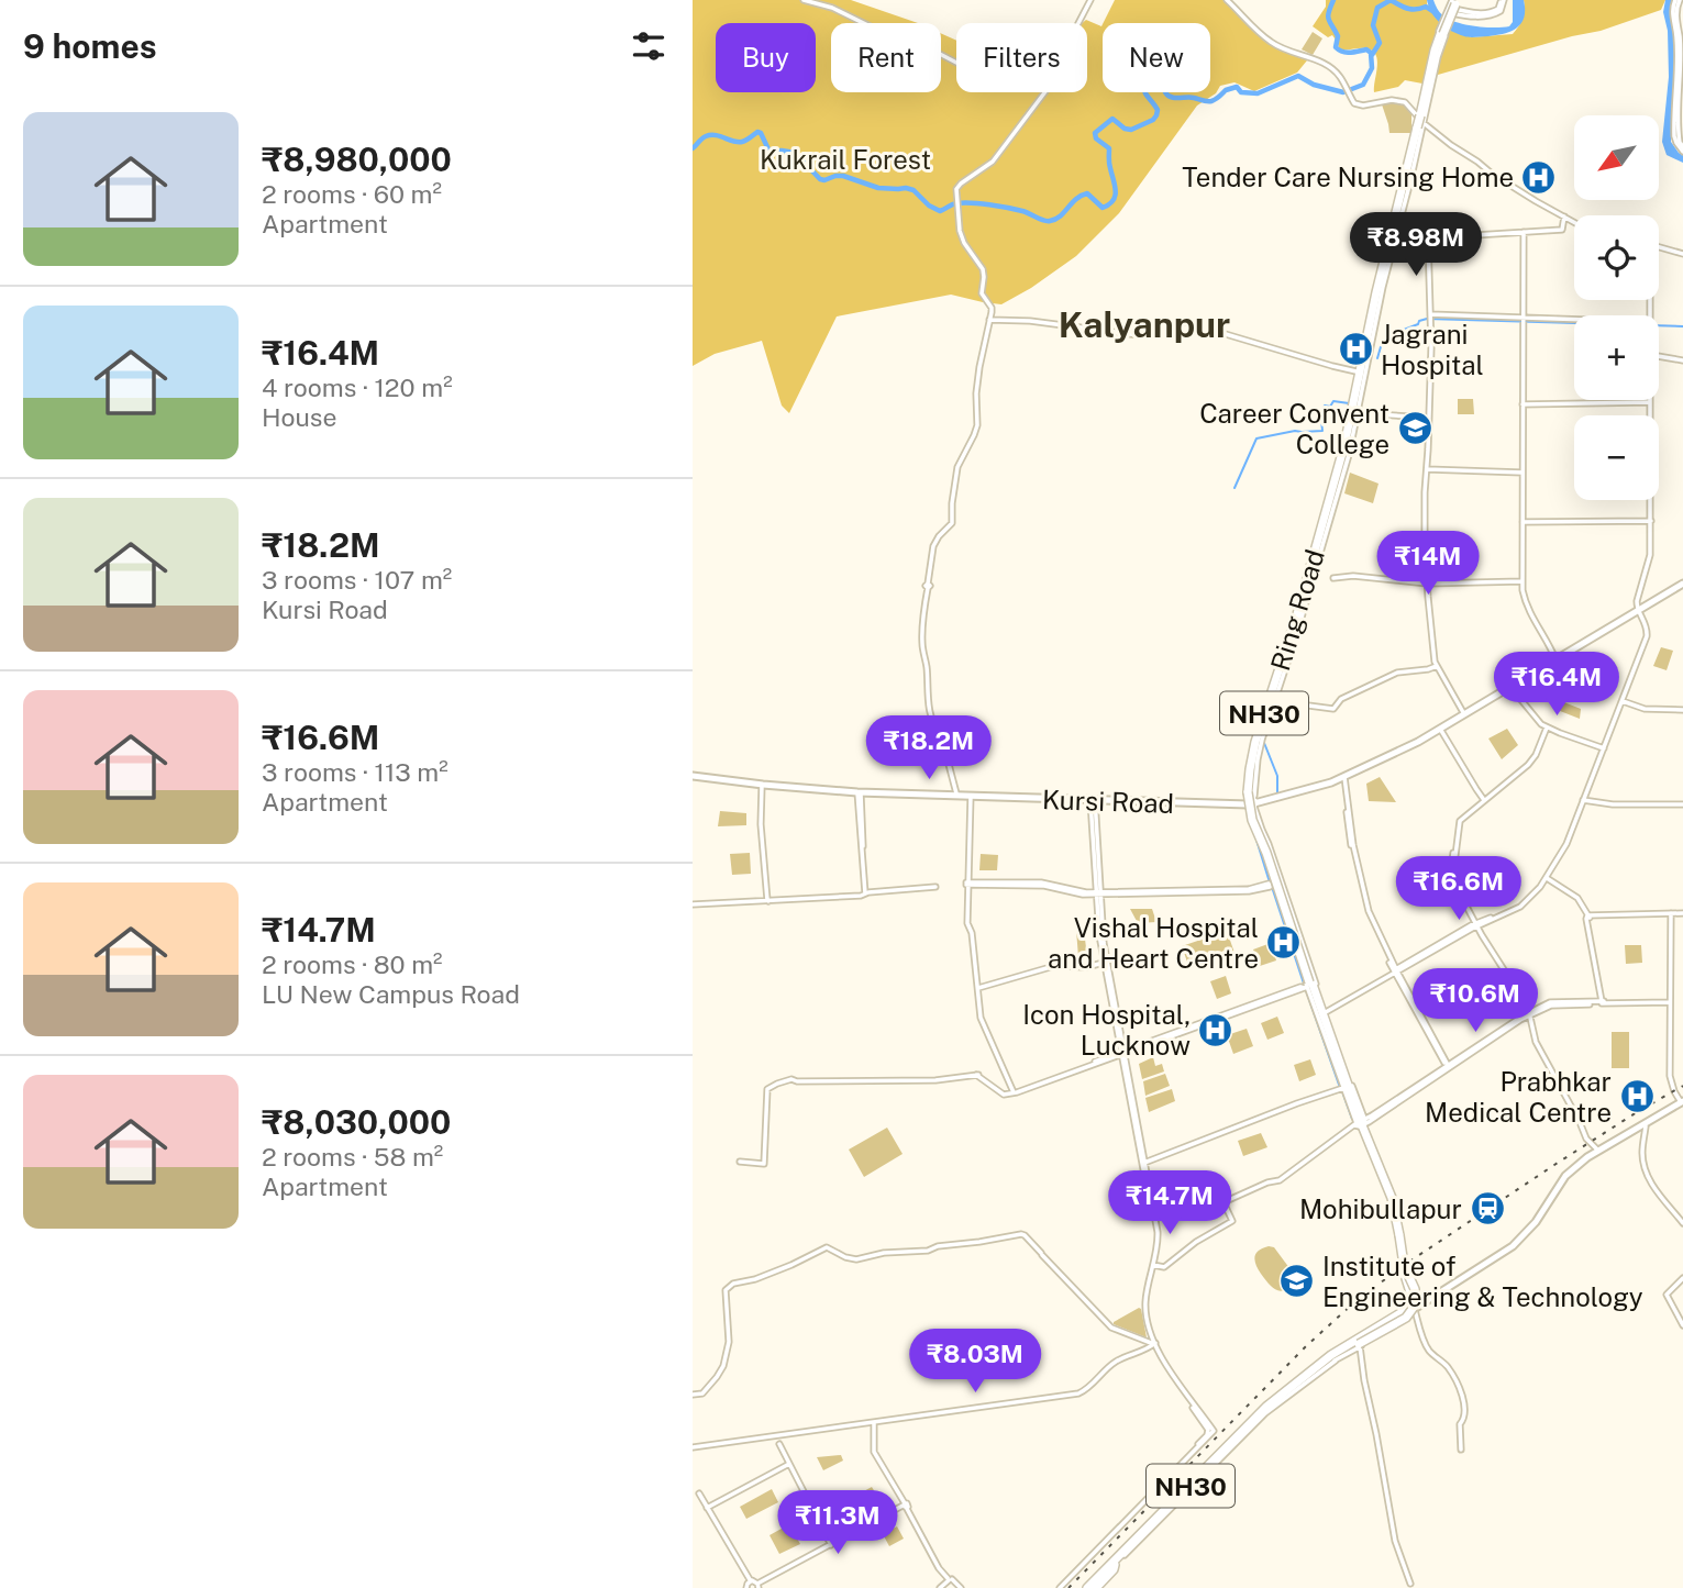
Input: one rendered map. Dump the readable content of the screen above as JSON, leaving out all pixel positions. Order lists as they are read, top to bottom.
{
  "streets": {
    "highway": ["Ring Road", "NH30"],
    "main road": ["Kursi Road"]
  },
  "crossings": [
    ["Ring Road", "NH30"]
  ],
  "districts": ["Kalyanpur"],
  "parks": ["Kukrail Forest"],
  "places": {
    "hospital": [
      "Tender Care Nursing Home",
      "Jagrani Hospital",
      "Vishal Hospital and Heart Centre",
      "Icon Hospital, Lucknow",
      "Prabhkar Medical Centre"
    ],
    "school or university": ["Career Convent College", "Institute of Engineering & Technology"],
    "station": ["Mohibullapur"]
  },
  "north": "bottom left",
  "page": {
    "heading": "9 homes",
    "chip": [
      "Buy",
      "Rent",
      "Filters",
      "New"
    ],
    "list": [
      {
        "name": "₹8,980,000",
        "note": "2 rooms · 60 m² · Apartment"
      },
      {
        "name": "₹16.4M",
        "note": "4 rooms · 120 m² · House"
      },
      {
        "name": "₹18.2M",
        "note": "3 rooms · 107 m² · Kursi Road"
      },
      {
        "name": "₹16.6M",
        "note": "3 rooms · 113 m² · Apartment"
      },
      {
        "name": "₹14.7M",
        "note": "2 rooms · 80 m² · LU New Campus Road"
      },
      {
        "name": "₹8,030,000",
        "note": "2 rooms · 58 m² · Apartment"
      }
    ],
    "map_buttons": ["+", "−"],
    "price": [
      "₹8.98M",
      "₹14M",
      "₹16.4M",
      "₹18.2M",
      "₹16.6M",
      "₹10.6M",
      "₹14.7M",
      "₹8.03M",
      "₹11.3M"
    ]
  }
}
